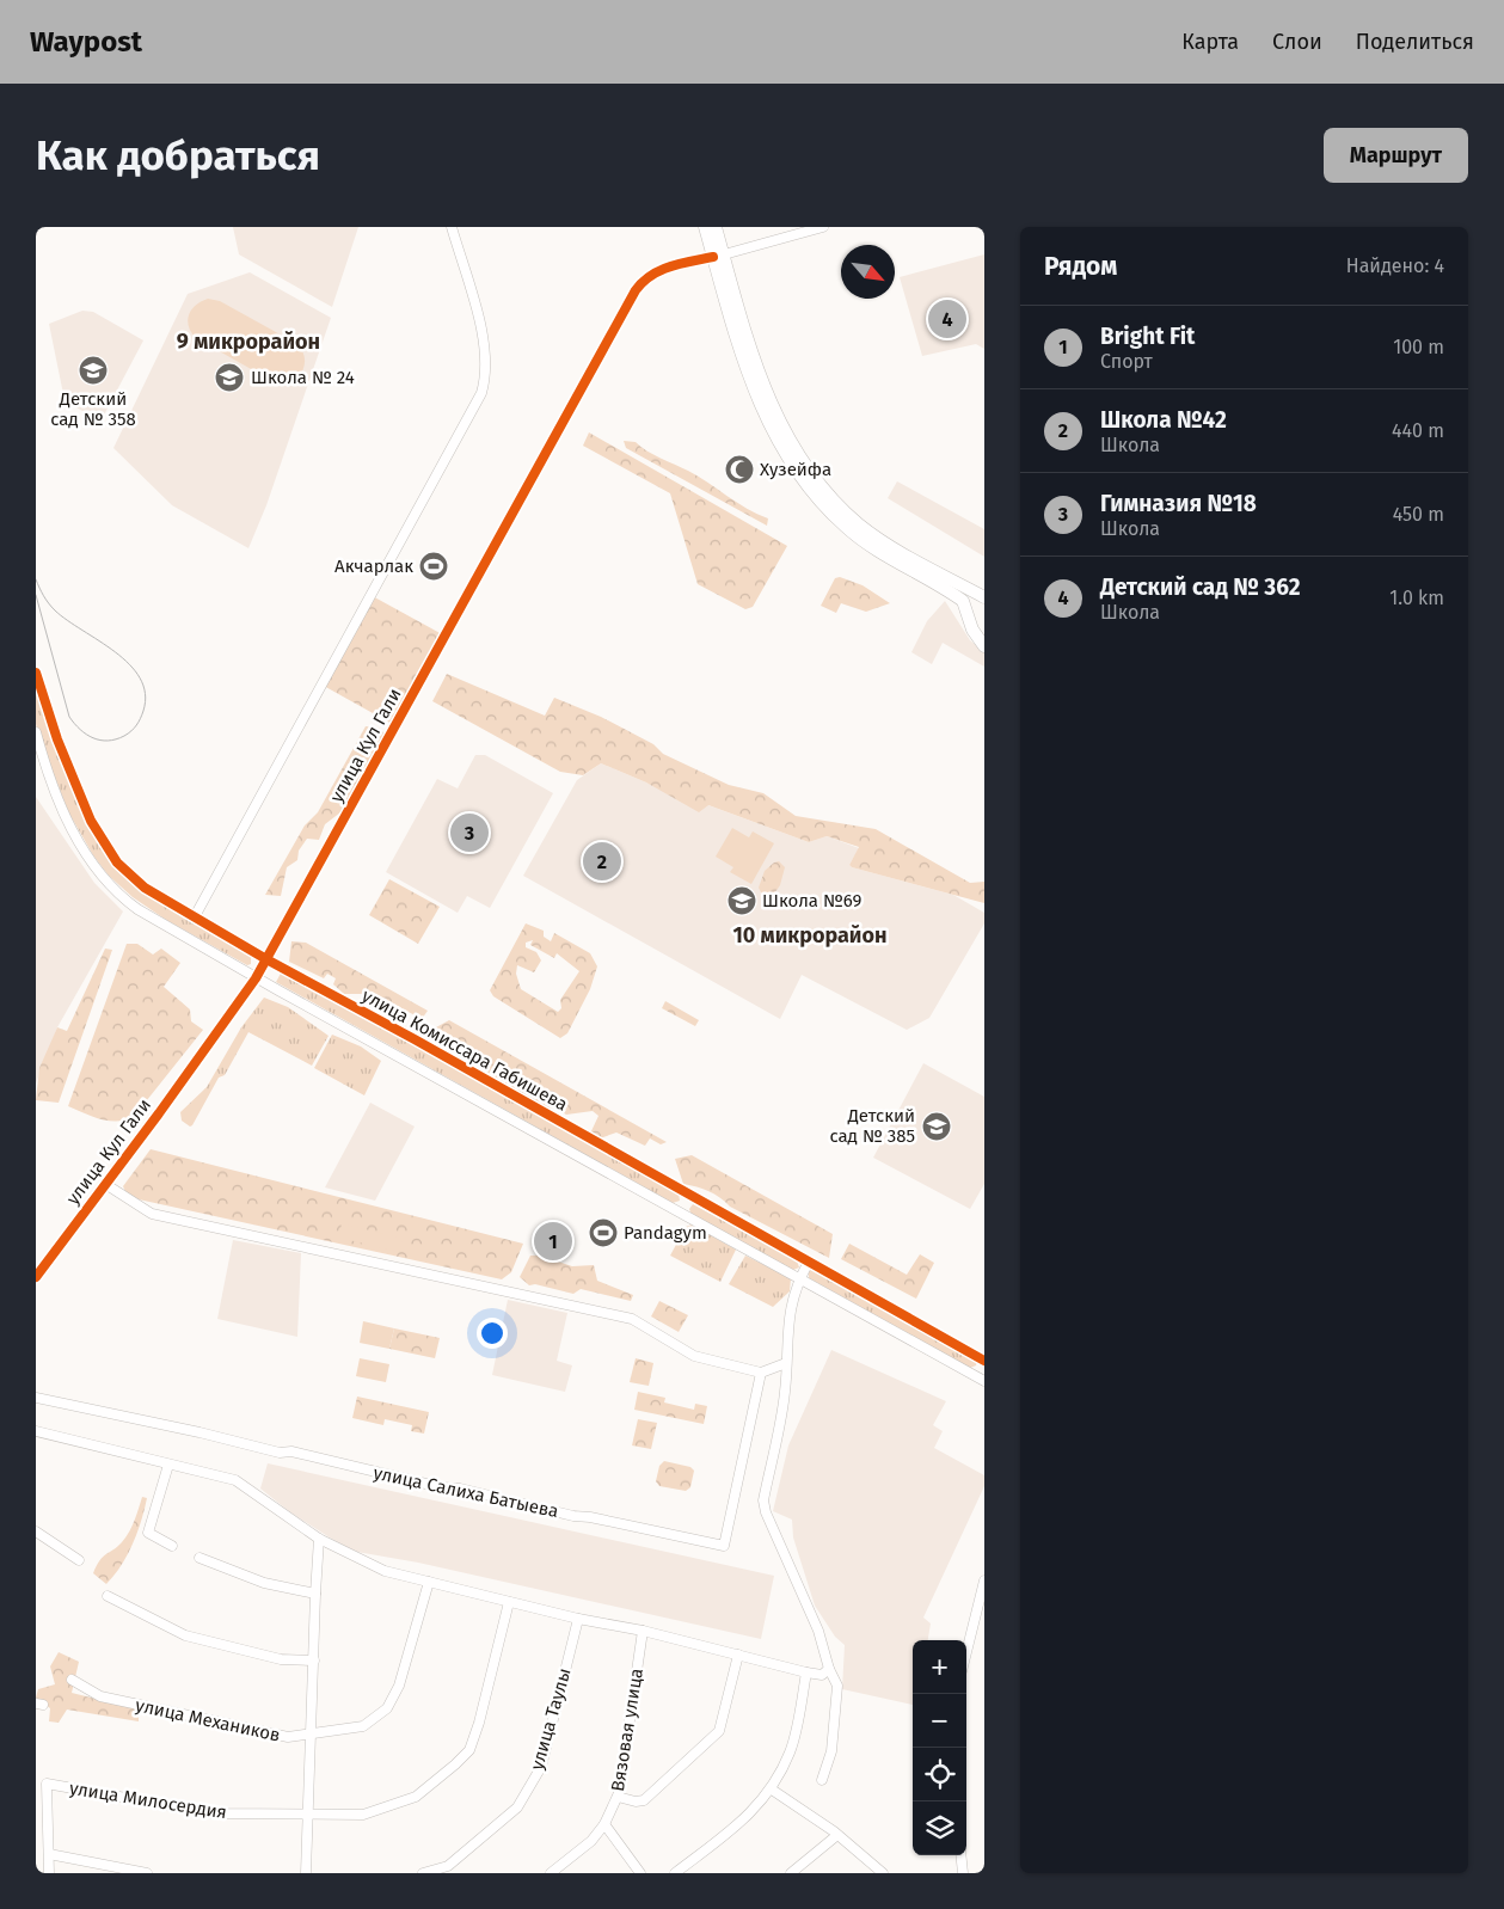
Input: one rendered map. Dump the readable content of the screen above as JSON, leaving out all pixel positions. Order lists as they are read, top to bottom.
{
  "streets": {
    "street": [
      "улица Кул Гали",
      "улица Комиссара Габишева",
      "улица Салиха Батыева",
      "улица Таулы",
      "улица Механиков",
      "Вязовая улица",
      "улица Милосердия"
    ]
  },
  "crossings": [
    ["улица Кул Гали", "улица Комиссара Габишева"]
  ],
  "districts": ["9 микрорайон", "10 микрорайон"],
  "places": {
    "school or university": [
      "Детский сад № 358",
      "Школа № 24",
      "Школа №69",
      "Детский сад № 385"
    ],
    "mosque": ["Хузейфа"],
    "sports": ["Акчарлак", "Pandagym"]
  },
  "north": "bottom right",
  "page": {
    "header": "Waypost",
    "nav": ["Карта", "Слои", "Поделиться"],
    "buttons": "Маршрут",
    "title": "Как добраться",
    "heading": ["Рядом", "Найдено: 4"],
    "pins": [
      "4",
      "3",
      "2",
      "1"
    ],
    "list": [
      {
        "mark": "1",
        "name": "Bright Fit",
        "note": "Спорт",
        "value": "100 m"
      },
      {
        "mark": "2",
        "name": "Школа №42",
        "note": "Школа",
        "value": "440 m"
      },
      {
        "mark": "3",
        "name": "Гимназия №18",
        "note": "Школа",
        "value": "450 m"
      },
      {
        "mark": "4",
        "name": "Детский сад № 362",
        "note": "Школа",
        "value": "1.0 km"
      }
    ],
    "map_buttons": ["+", "−"]
  }
}
